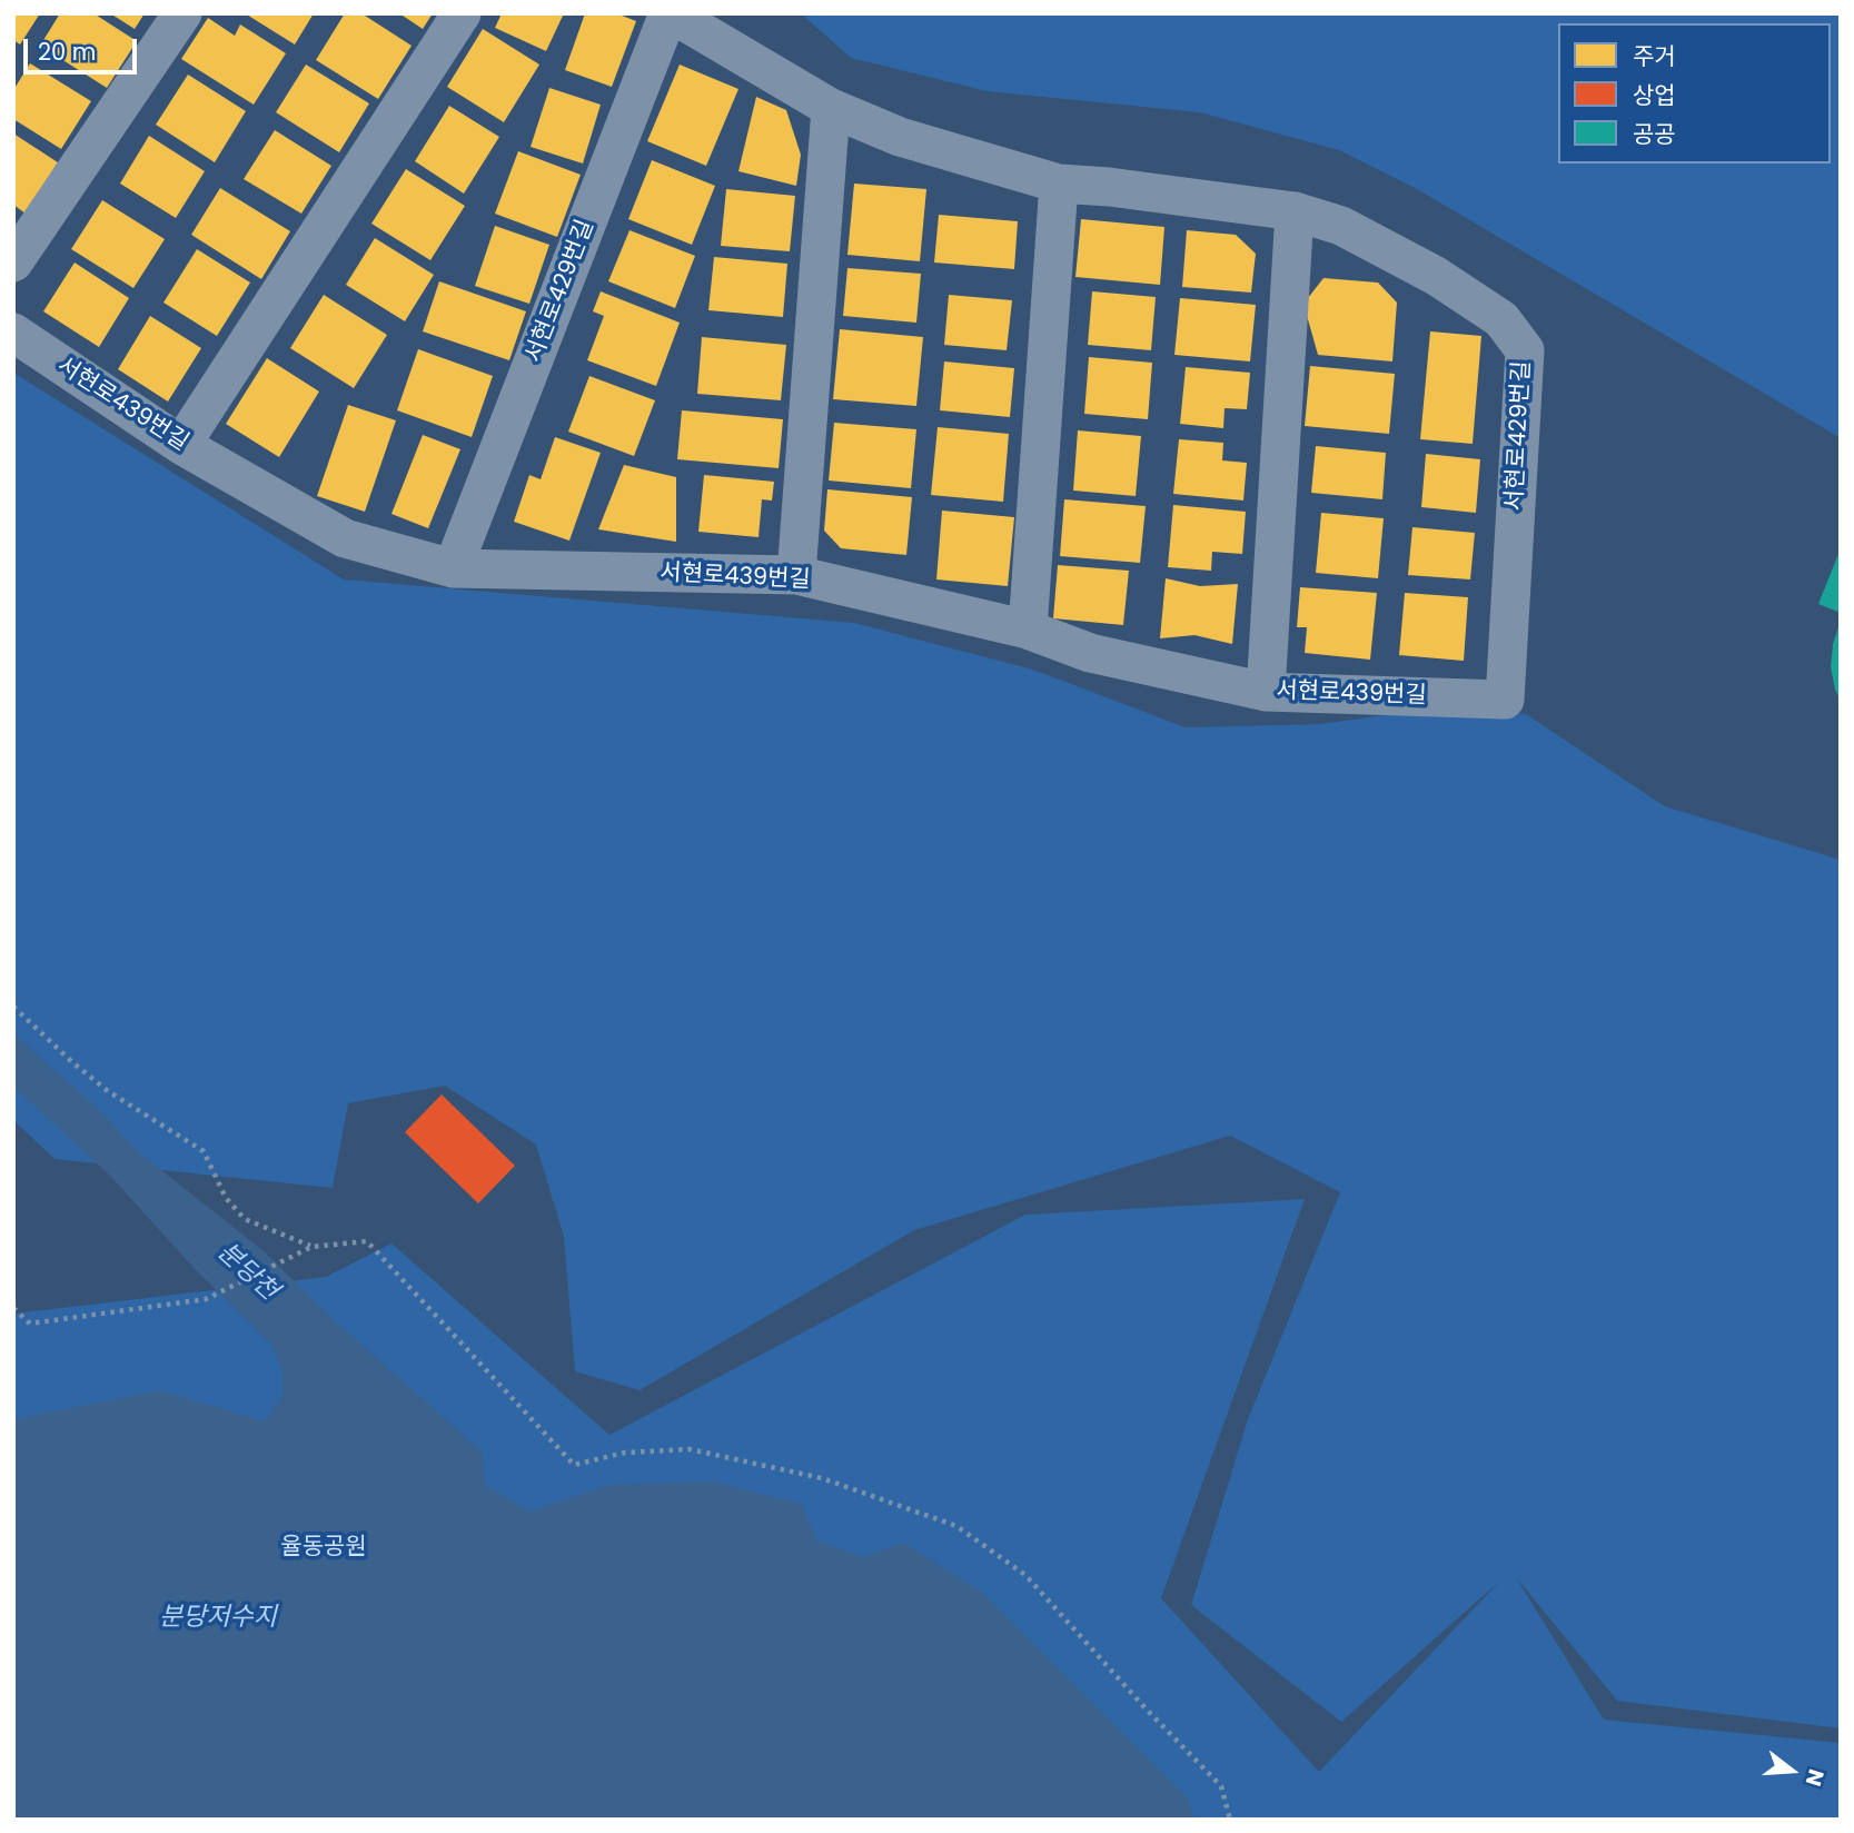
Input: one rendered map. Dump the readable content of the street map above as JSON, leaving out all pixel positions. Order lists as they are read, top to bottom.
{
  "streets": {
    "street": ["서현로429번길", "서현로439번길"]
  },
  "crossings": [
    ["서현로429번길", "서현로439번길"]
  ],
  "water": ["분당천", "분당저수지"],
  "parks": ["율동공원"],
  "legend": ["주거", "상업", "공공"],
  "scale_bar": "20 m",
  "north": "right"
}
